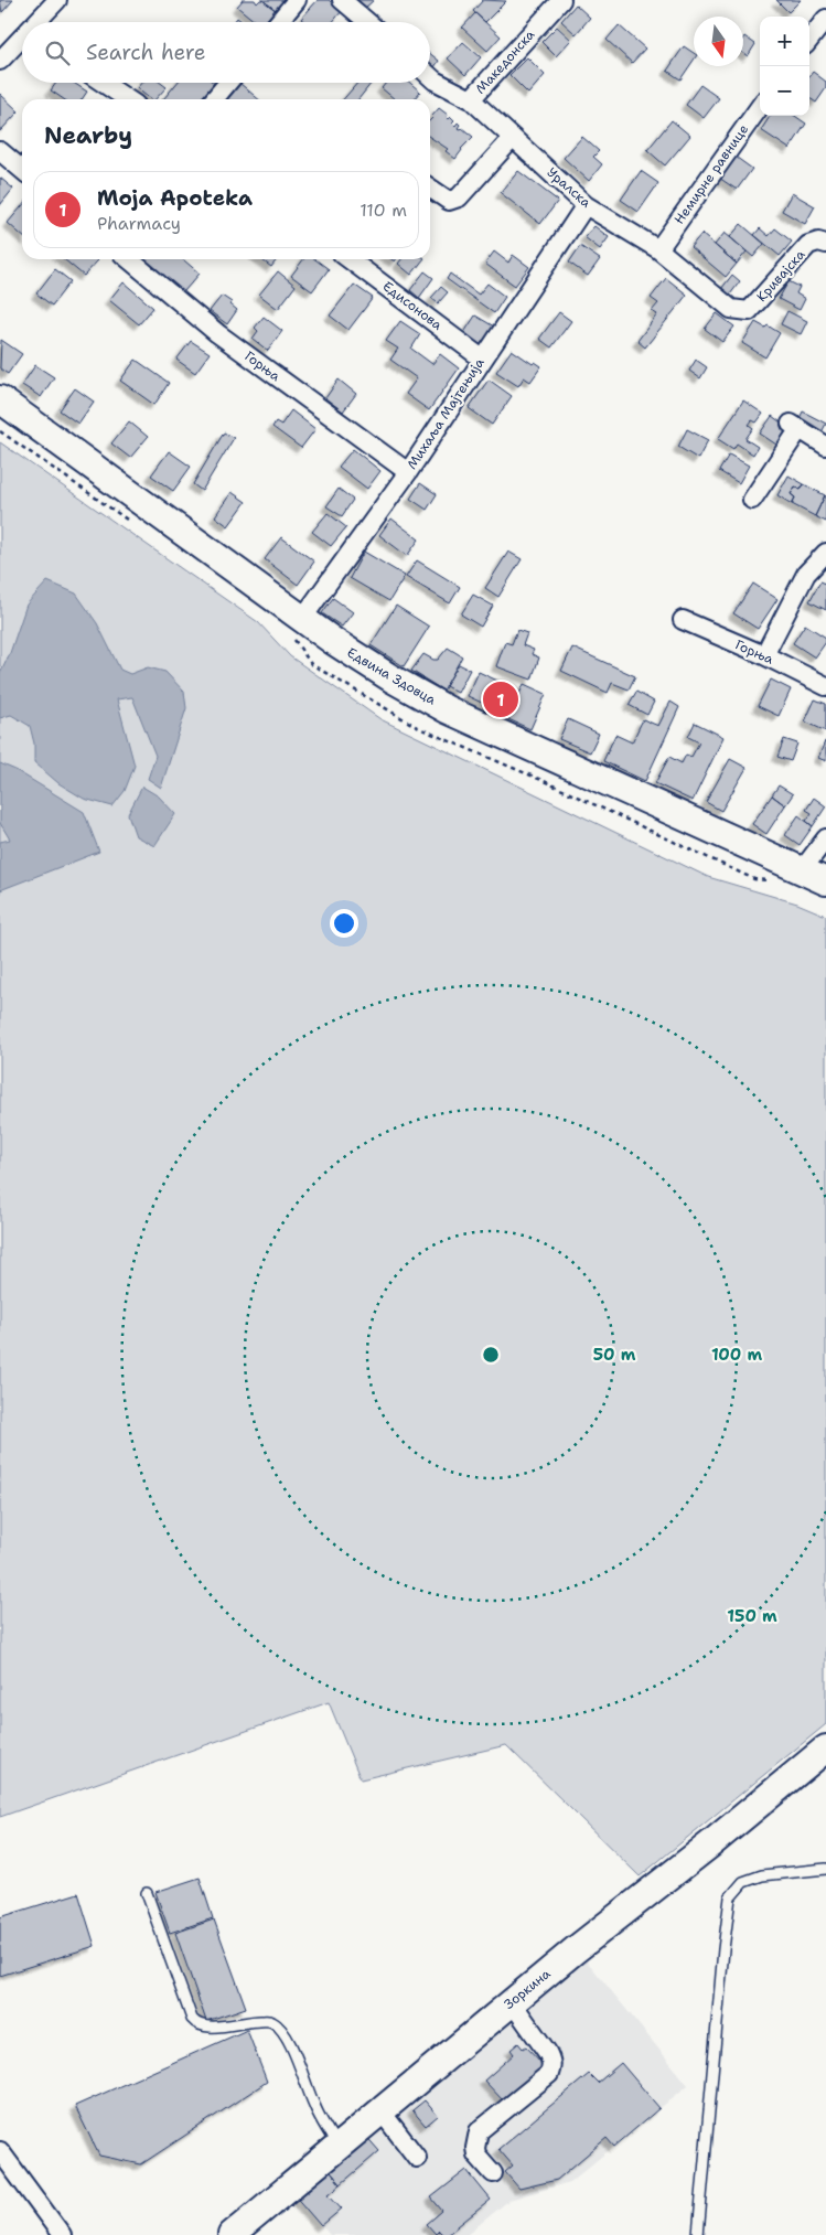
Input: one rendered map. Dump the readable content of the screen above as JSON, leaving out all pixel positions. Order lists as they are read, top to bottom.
{
  "streets": {
    "main road": ["Едвина Здовца", "Зоркина"],
    "street": [
      "Македонска",
      "Немирне равнице",
      "Уралска",
      "Кривајска",
      "Едисонова",
      "Горња",
      "Михаља Мајтењија"
    ]
  },
  "crossings": [
    ["Македонска", "Уралска"],
    ["Немирне равнице", "Уралска"],
    ["Немирне равнице", "Кривајска"],
    ["Уралска", "Кривајска"],
    ["Уралска", "Михаља Мајтењија"],
    ["Едисонова", "Михаља Мајтењија"],
    ["Горња", "Михаља Мајтењија"],
    ["Михаља Мајтењија", "Едвина Здовца"]
  ],
  "north": "bottom",
  "page": {
    "map_buttons": ["+", "−"],
    "search": "Search here",
    "heading": "Nearby",
    "list": [
      {
        "mark": "1",
        "name": "Moja Apoteka",
        "note": "Pharmacy",
        "value": "110 m"
      }
    ],
    "pins": "1"
  },
  "rings": ["50 m", "100 m", "150 m"]
}
